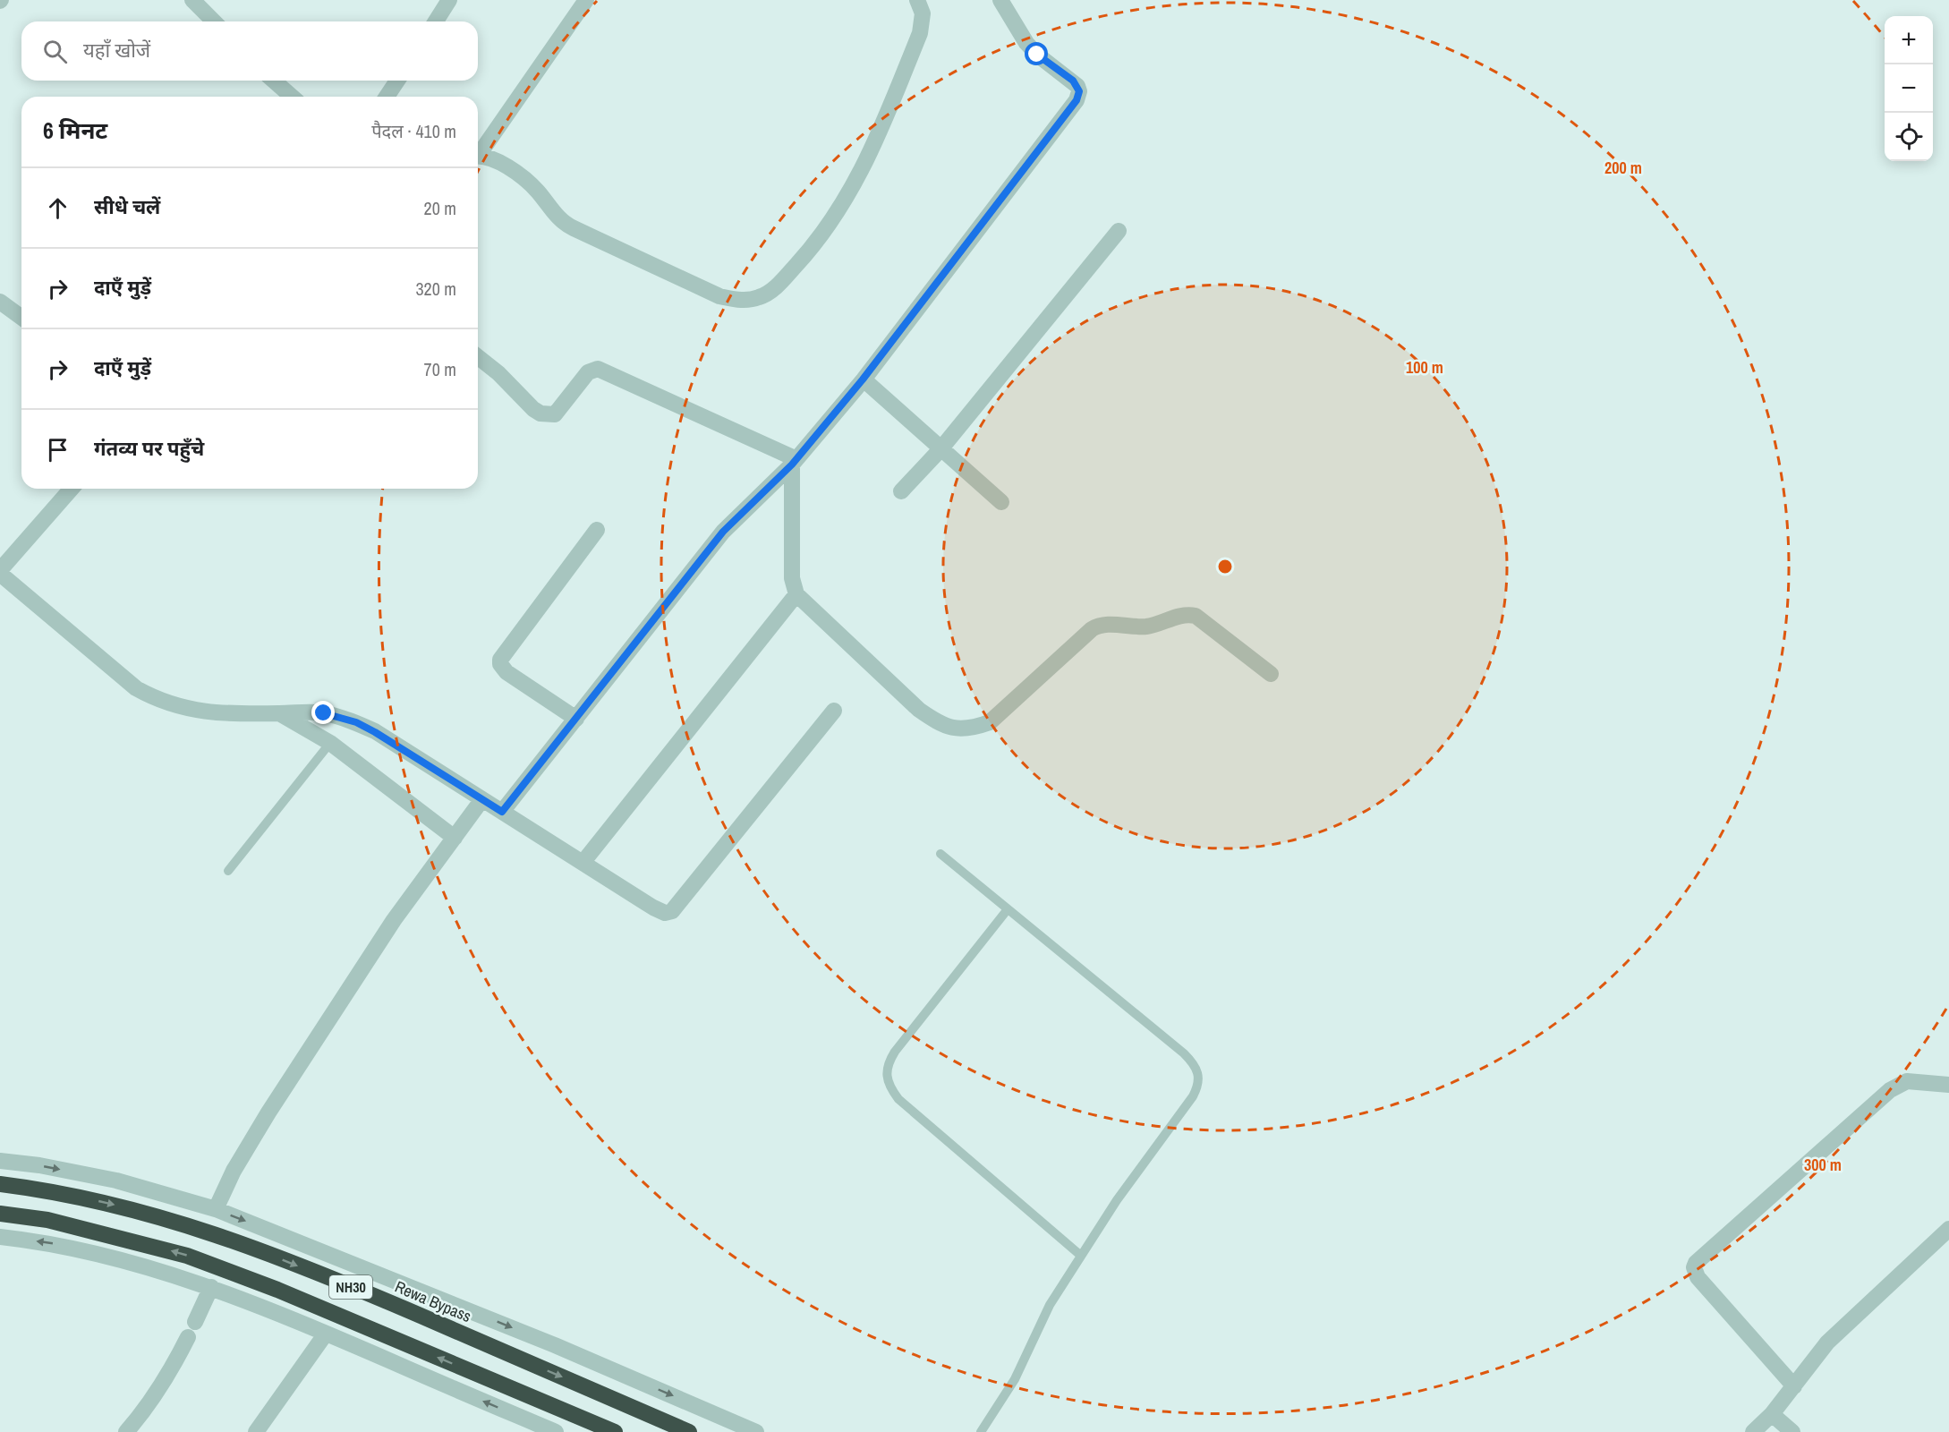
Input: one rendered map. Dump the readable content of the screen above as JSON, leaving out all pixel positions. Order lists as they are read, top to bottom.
{
  "streets": {
    "highway": ["NH30", "Rewa Bypass"]
  },
  "page": {
    "map_buttons": ["+", "−"],
    "search": "यहाँ खोजें",
    "heading": ["6 मिनट", "पैदल · 410 m"],
    "list": [
      ["सीधे चलें", "20 m"],
      ["दाएँ मुड़ें", "320 m"],
      ["दाएँ मुड़ें", "70 m"],
      "गंतव्य पर पहुँचे"
    ]
  },
  "rings": ["200 m", "100 m", "300 m"]
}
